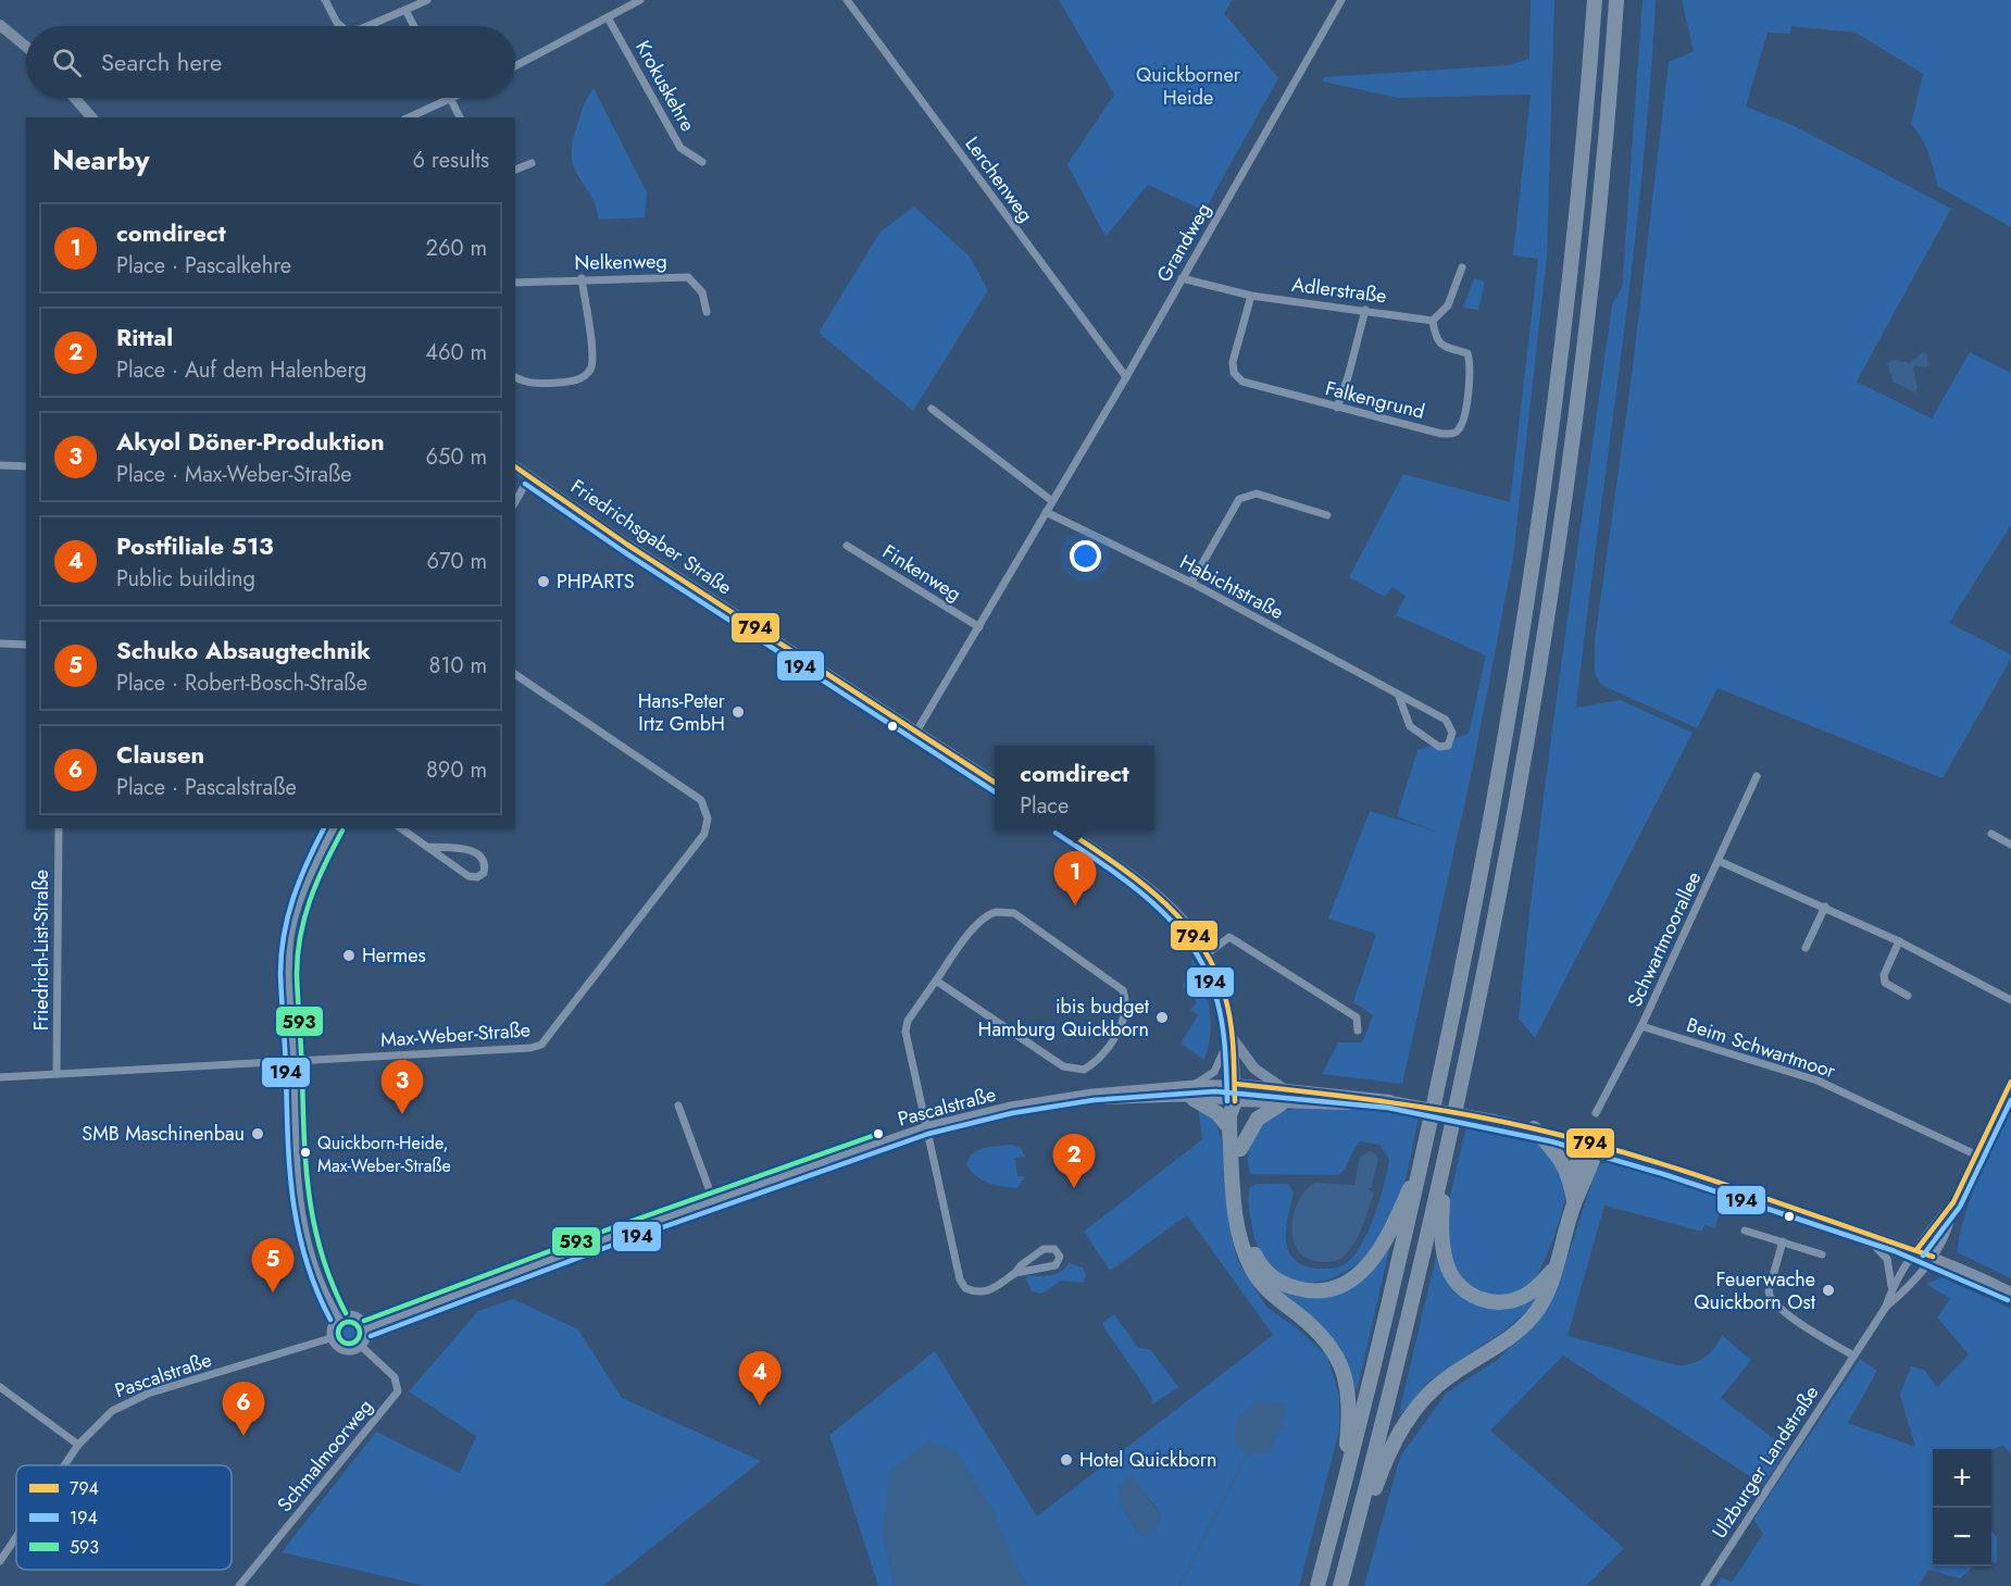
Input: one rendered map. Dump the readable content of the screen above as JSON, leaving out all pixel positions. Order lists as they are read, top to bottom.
{
  "streets": {
    "main road": ["Friedrichsgaber Straße"],
    "street": [
      "Krokuskehre",
      "Lerchenweg",
      "Grandweg",
      "Nelkenweg",
      "Adlerstraße",
      "Falkengrund",
      "Finkenweg",
      "Habichtstraße",
      "Schwartmoorallee",
      "Friedrich-List-Straße",
      "Max-Weber-Straße",
      "Beim Schwartmoor",
      "Pascalstraße",
      "Schmalmoorweg",
      "Ulzburger Landstraße"
    ]
  },
  "crossings": [
    ["Lerchenweg", "Grandweg"],
    ["Grandweg", "Adlerstraße"],
    ["Grandweg", "Friedrichsgaber Straße"],
    ["Grandweg", "Finkenweg"],
    ["Grandweg", "Habichtstraße"],
    ["Adlerstraße", "Falkengrund"],
    ["Schwartmoorallee", "Beim Schwartmoor"],
    ["Friedrich-List-Straße", "Max-Weber-Straße"],
    ["Beim Schwartmoor", "Ulzburger Landstraße"],
    ["Pascalstraße", "Schmalmoorweg"]
  ],
  "parks": ["Quickborner Heide"],
  "places": [
    "PHPARTS",
    "Hans-Peter Irtz GmbH",
    "Hermes",
    "ibis budget Hamburg Quickborn",
    "SMB Maschinenbau",
    "Quickborn-Heide, Max-Weber-Straße",
    "Feuerwache Quickborn Ost",
    "Hotel Quickborn"
  ],
  "lines": ["transit line 794", "transit line 194", "transit line 593"],
  "legend": ["794", "194", "593"],
  "page": {
    "search": "Search here",
    "heading": ["Nearby", "6 results"],
    "list": [
      {
        "mark": "1",
        "name": "comdirect",
        "note": "Place · Pascalkehre",
        "value": "260 m"
      },
      {
        "mark": "2",
        "name": "Rittal",
        "note": "Place · Auf dem Halenberg",
        "value": "460 m"
      },
      {
        "mark": "3",
        "name": "Akyol Döner-Produktion",
        "note": "Place · Max-Weber-Straße",
        "value": "650 m"
      },
      {
        "mark": "4",
        "name": "Postfiliale 513",
        "note": "Public building",
        "value": "670 m"
      },
      {
        "mark": "5",
        "name": "Schuko Absaugtechnik",
        "note": "Place · Robert-Bosch-Straße",
        "value": "810 m"
      },
      {
        "mark": "6",
        "name": "Clausen",
        "note": "Place · Pascalstraße",
        "value": "890 m"
      }
    ],
    "popup": ["comdirect", "Place"],
    "pins": [
      "1",
      "3",
      "2",
      "5",
      "4",
      "6"
    ],
    "map_buttons": ["+", "−"]
  }
}
